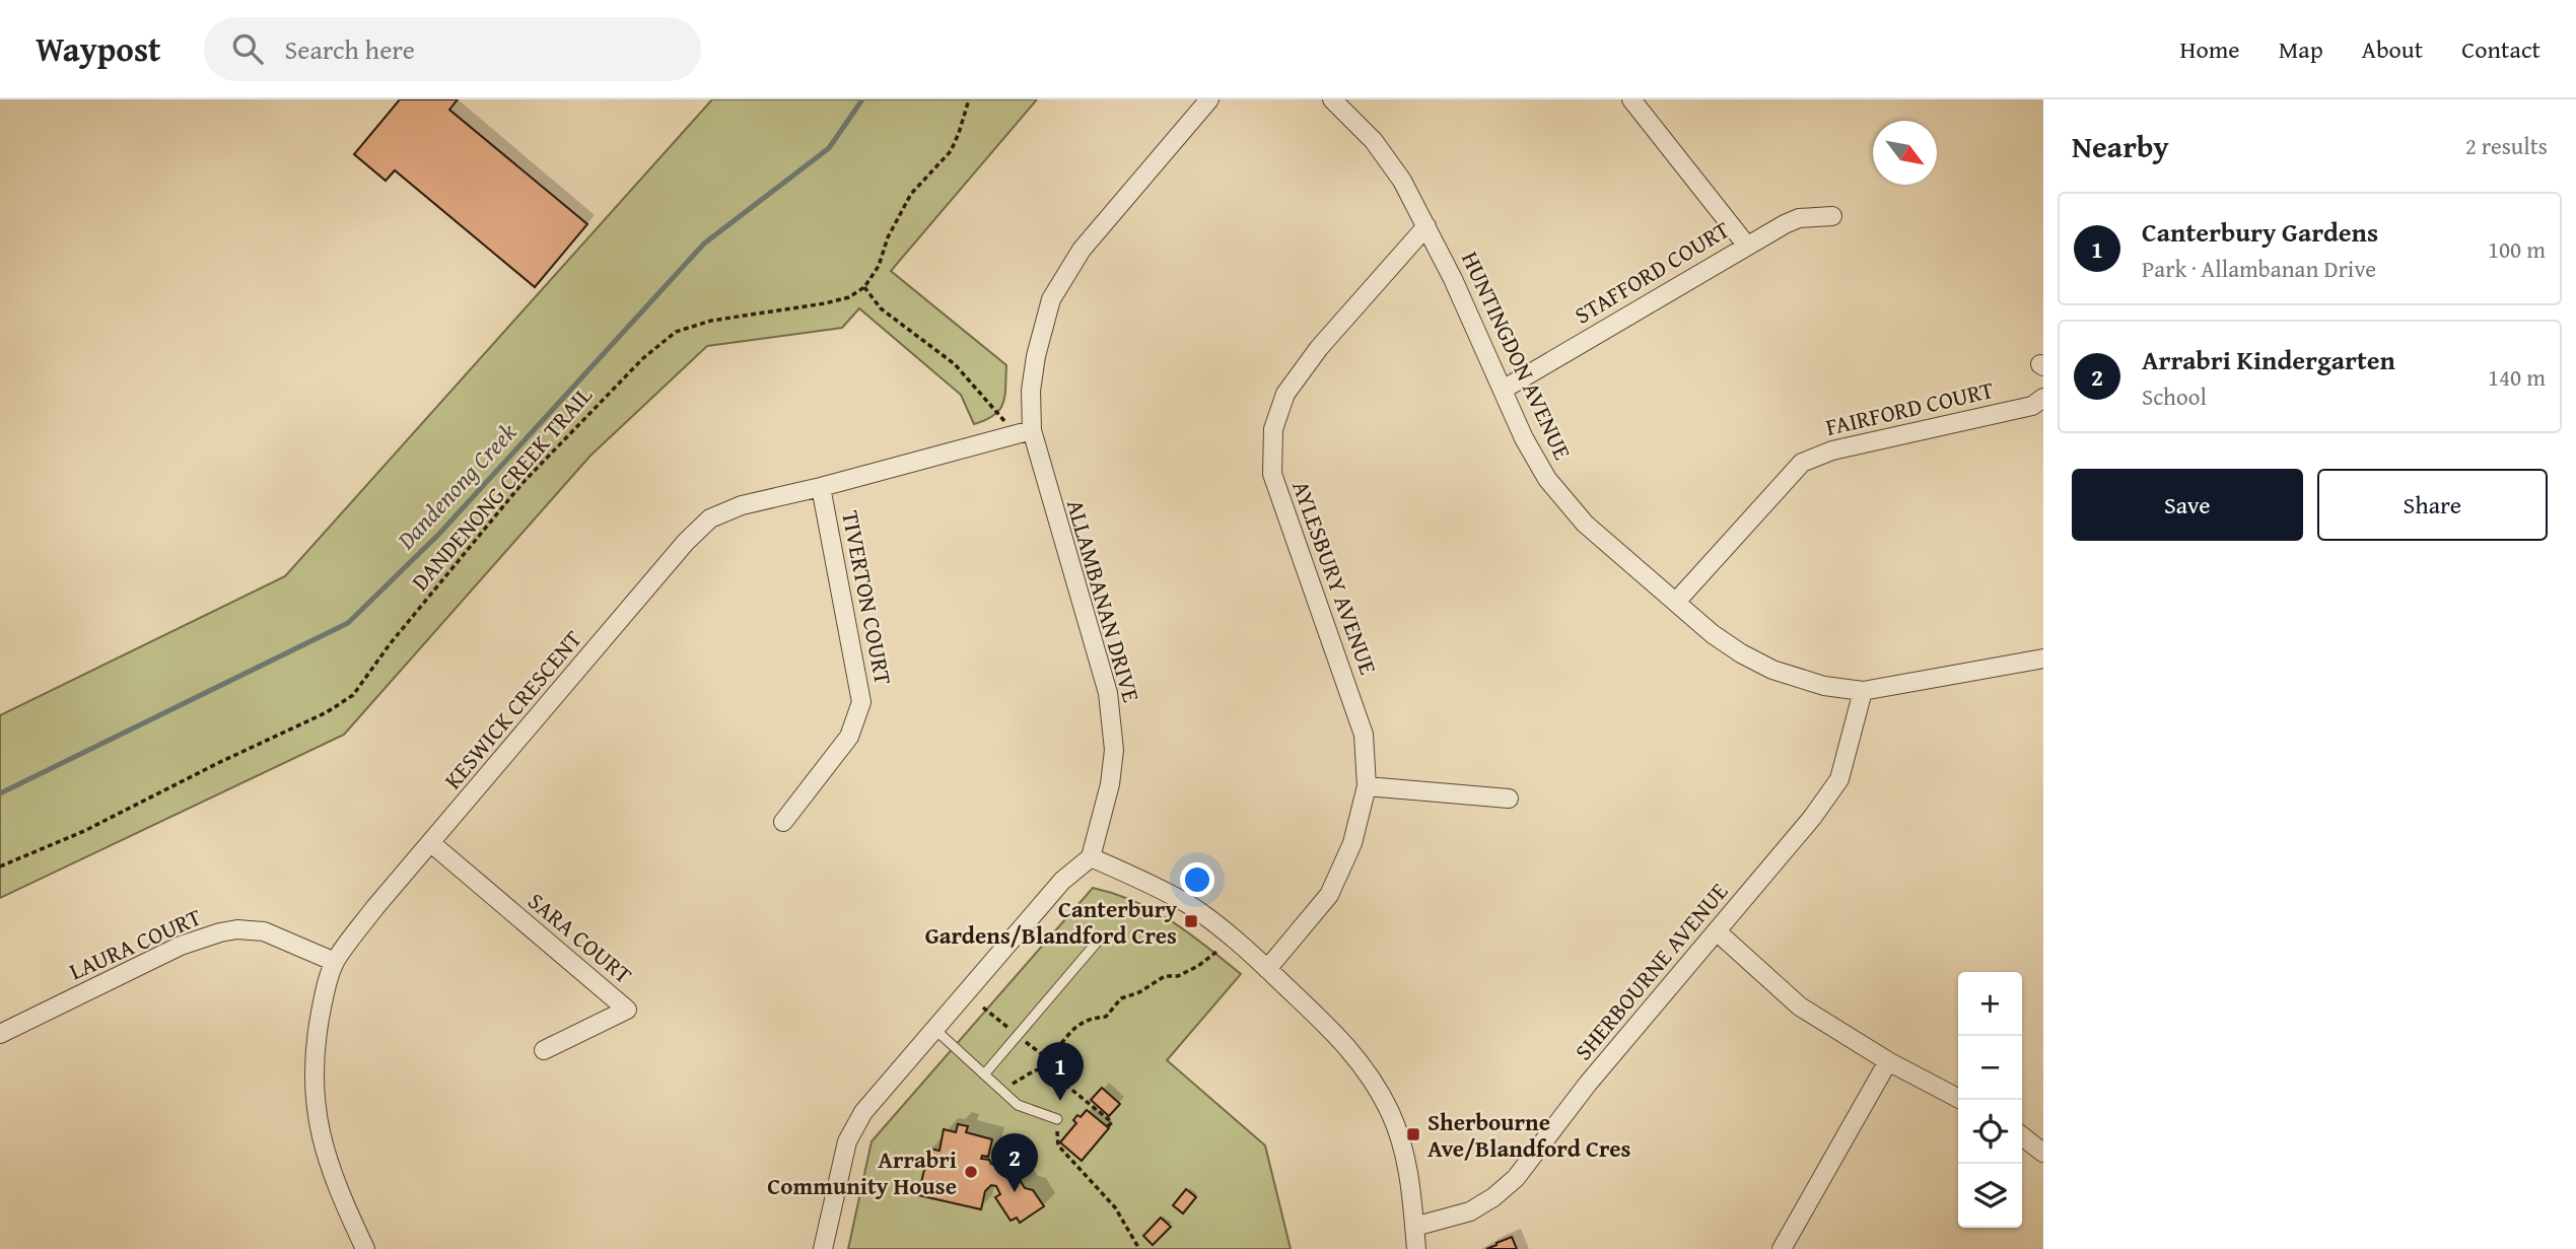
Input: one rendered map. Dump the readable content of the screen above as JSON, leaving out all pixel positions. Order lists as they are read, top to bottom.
{
  "streets": {
    "street": [
      "STAFFORD COURT",
      "HUNTINGDON AVENUE",
      "FAIRFORD COURT",
      "AYLESBURY AVENUE",
      "TIVERTON COURT",
      "ALLAMBANAN DRIVE",
      "KESWICK CRESCENT",
      "SARA COURT",
      "LAURA COURT",
      "SHERBOURNE AVENUE"
    ],
    "path": ["DANDENONG CREEK TRAIL"]
  },
  "crossings": [
    ["STAFFORD COURT", "HUNTINGDON AVENUE"],
    ["HUNTINGDON AVENUE", "FAIRFORD COURT"],
    ["HUNTINGDON AVENUE", "AYLESBURY AVENUE"],
    ["HUNTINGDON AVENUE", "SHERBOURNE AVENUE"],
    ["TIVERTON COURT", "KESWICK CRESCENT"],
    ["ALLAMBANAN DRIVE", "KESWICK CRESCENT"],
    ["KESWICK CRESCENT", "SARA COURT"],
    ["KESWICK CRESCENT", "LAURA COURT"]
  ],
  "water": ["Dandenong Creek"],
  "places": {
    "transit": ["Canterbury Gardens/Blandford Cres", "Sherbourne Ave/Blandford Cres"],
    "other": ["Arrabri Community House"]
  },
  "north": "bottom right",
  "page": {
    "header": "Waypost",
    "search": "Search here",
    "nav": [
      "Home",
      "Map",
      "About",
      "Contact"
    ],
    "heading": ["Nearby", "2 results"],
    "list": [
      {
        "mark": "1",
        "name": "Canterbury Gardens",
        "note": "Park · Allambanan Drive",
        "value": "100 m"
      },
      {
        "mark": "2",
        "name": "Arrabri Kindergarten",
        "note": "School",
        "value": "140 m"
      }
    ],
    "buttons": ["Save", "Share"],
    "map_buttons": ["+", "−"],
    "pins": ["1", "2"]
  }
}
